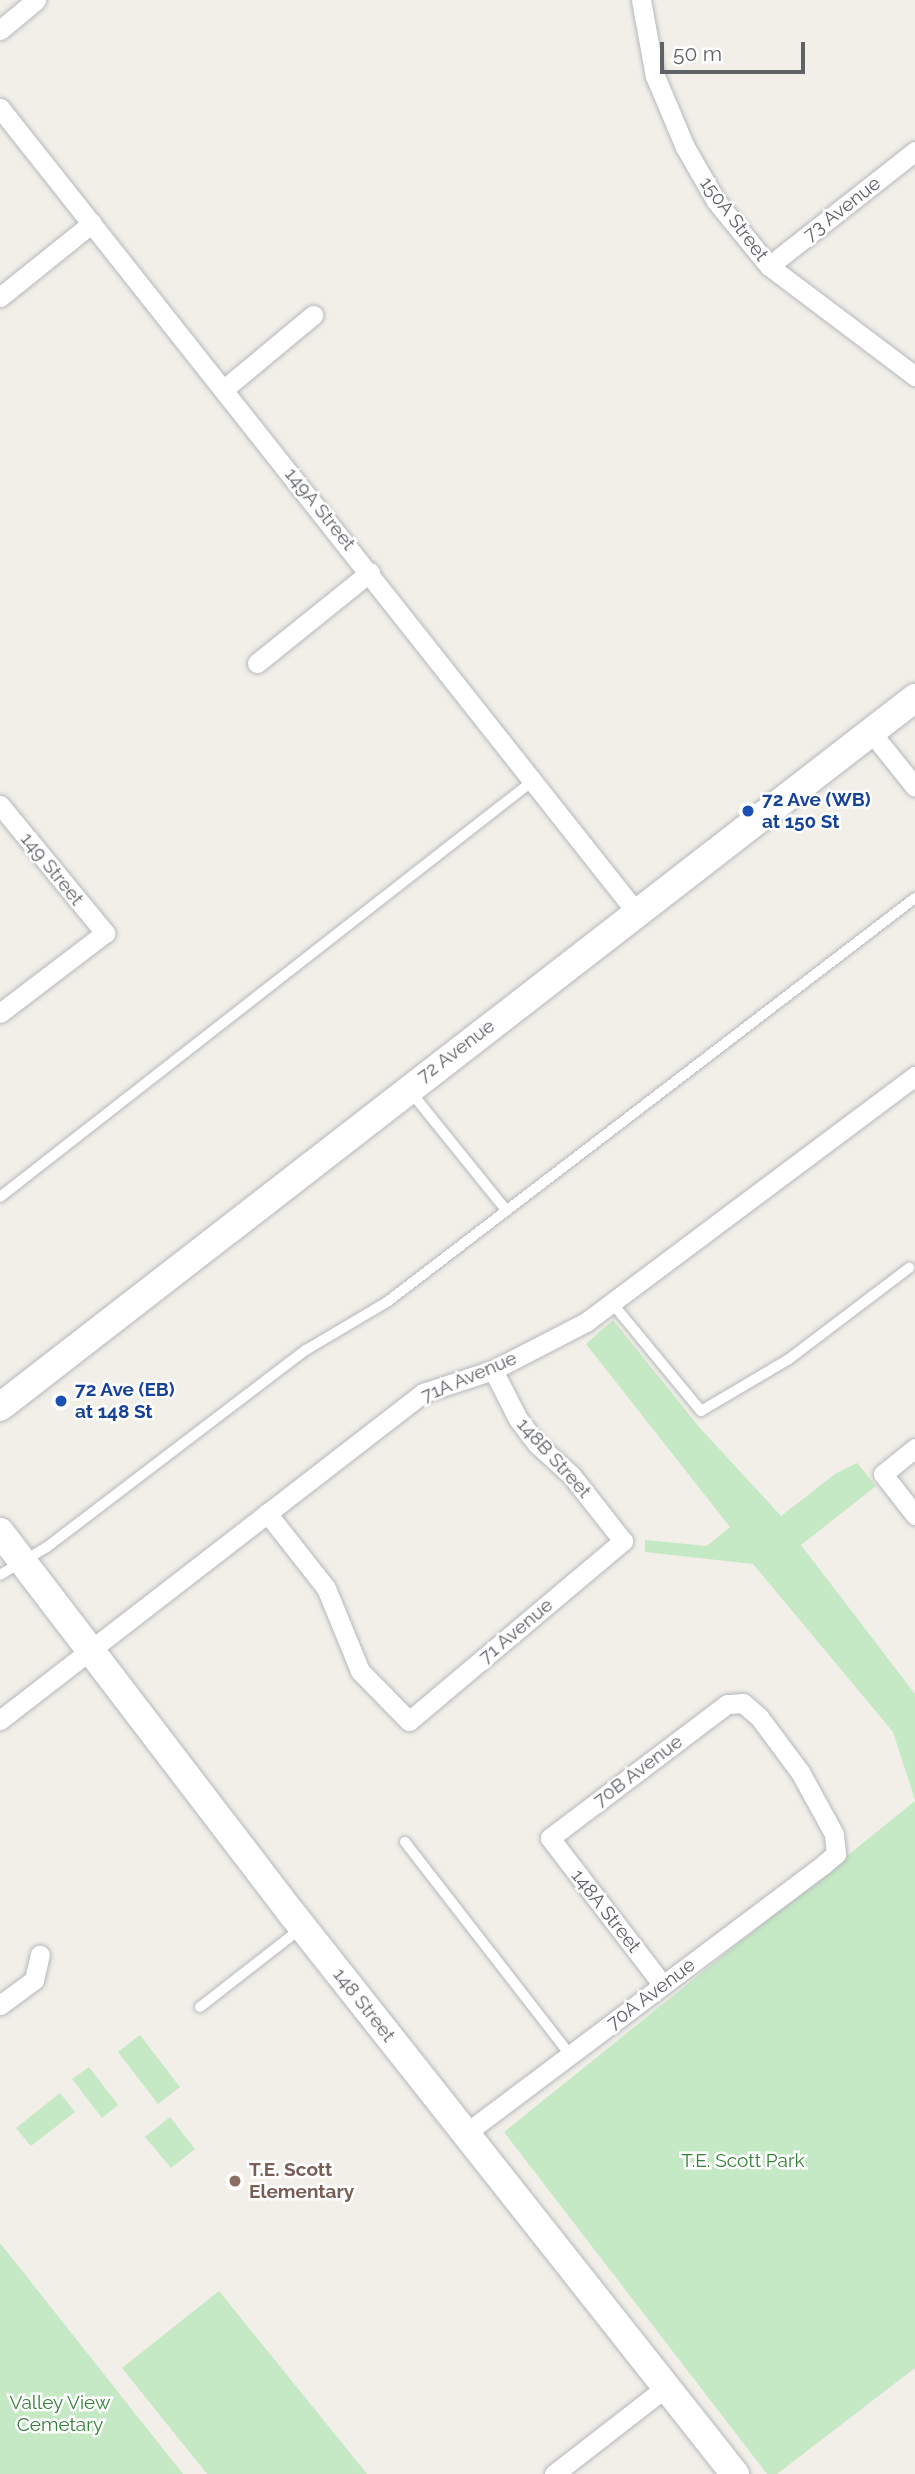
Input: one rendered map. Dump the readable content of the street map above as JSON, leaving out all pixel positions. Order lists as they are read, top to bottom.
{
  "streets": {
    "street": [
      "73 Avenue",
      "150A Street",
      "149A Street",
      "149 Street",
      "72 Avenue",
      "71A Avenue",
      "148B Street",
      "71 Avenue",
      "70B Avenue",
      "148A Street",
      "70A Avenue",
      "148 Street"
    ]
  },
  "crossings": [
    ["73 Avenue", "150A Street"],
    ["149A Street", "72 Avenue"],
    ["71A Avenue", "148B Street"],
    ["71A Avenue", "71 Avenue"],
    ["71A Avenue", "148 Street"],
    ["148B Street", "71 Avenue"],
    ["70B Avenue", "148A Street"],
    ["70B Avenue", "70A Avenue"],
    ["148A Street", "70A Avenue"],
    ["70A Avenue", "148 Street"]
  ],
  "parks": ["T.E. Scott Park", "Valley View Cemetary"],
  "places": ["72 Ave (WB) at 150 St", "72 Ave (EB) at 148 St", "T.E. Scott Elementary"],
  "scale_bar": "50 m"
}
